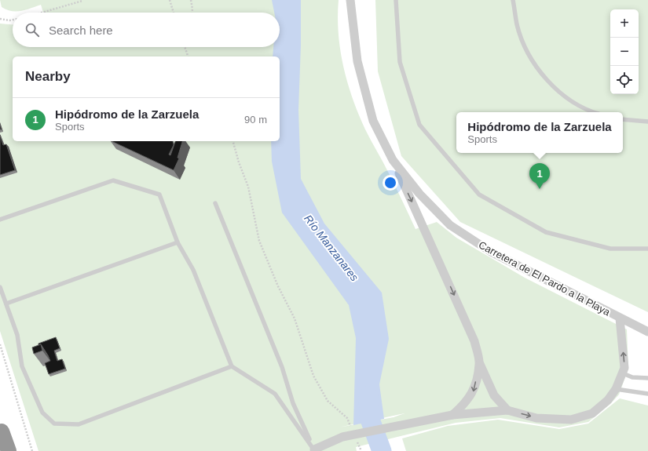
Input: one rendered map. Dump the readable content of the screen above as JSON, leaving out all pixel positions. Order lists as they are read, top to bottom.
{
  "streets": {
    "street": ["Carretera de El Pardo a la Playa"]
  },
  "water": ["Río Manzanares"],
  "page": {
    "map_buttons": ["+", "−"],
    "search": "Search here",
    "heading": "Nearby",
    "list": [
      {
        "mark": "1",
        "name": "Hipódromo de la Zarzuela",
        "note": "Sports",
        "value": "90 m"
      }
    ],
    "popup": ["Hipódromo de la Zarzuela", "Sports"],
    "pins": "1"
  }
}
